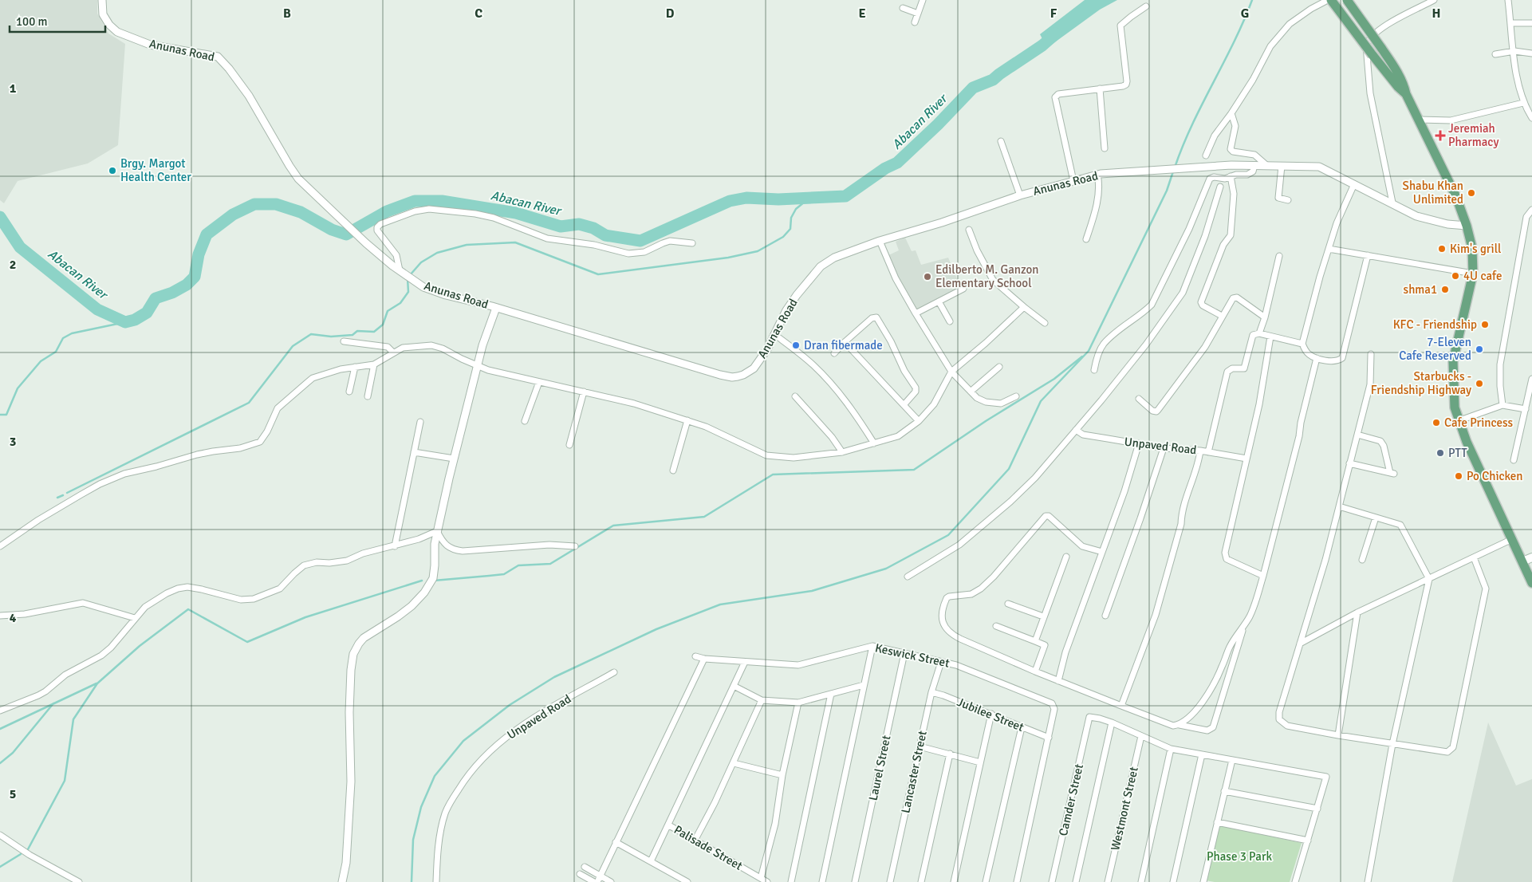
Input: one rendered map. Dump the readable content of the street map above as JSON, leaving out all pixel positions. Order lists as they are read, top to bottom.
{
  "streets": {
    "street": [
      "Anunas Road",
      "Unpaved Road",
      "Keswick Street",
      "Jubilee Street",
      "Laurel Street",
      "Lancaster Street",
      "Camder Street",
      "Westmont Street",
      "Palisade Street"
    ]
  },
  "crossings": [
    ["Keswick Street", "Jubilee Street"],
    ["Keswick Street", "Laurel Street"],
    ["Keswick Street", "Lancaster Street"],
    ["Jubilee Street", "Lancaster Street"]
  ],
  "water": ["Abacan River"],
  "parks": ["Phase 3 Park"],
  "places": {
    "health": ["Jeremiah Pharmacy"],
    "other": [
      "Brgy. Margot Health Center",
      "Shabu Khan Unlimited",
      "Kim's grill",
      "4U cafe",
      "Edilberto M. Ganzon Elementary School",
      "shma1",
      "KFC - Friendship",
      "Dran fibermade",
      "7-Eleven Cafe Reserved",
      "Starbucks - Friendship Highway",
      "Cafe Princess",
      "PTT",
      "Po Chicken"
    ]
  },
  "scale_bar": "100 m",
  "grid": {
    "columns": [
      "B",
      "C",
      "D",
      "E",
      "F",
      "G",
      "H"
    ],
    "rows": [
      "1",
      "2",
      "3",
      "4",
      "5"
    ]
  }
}
